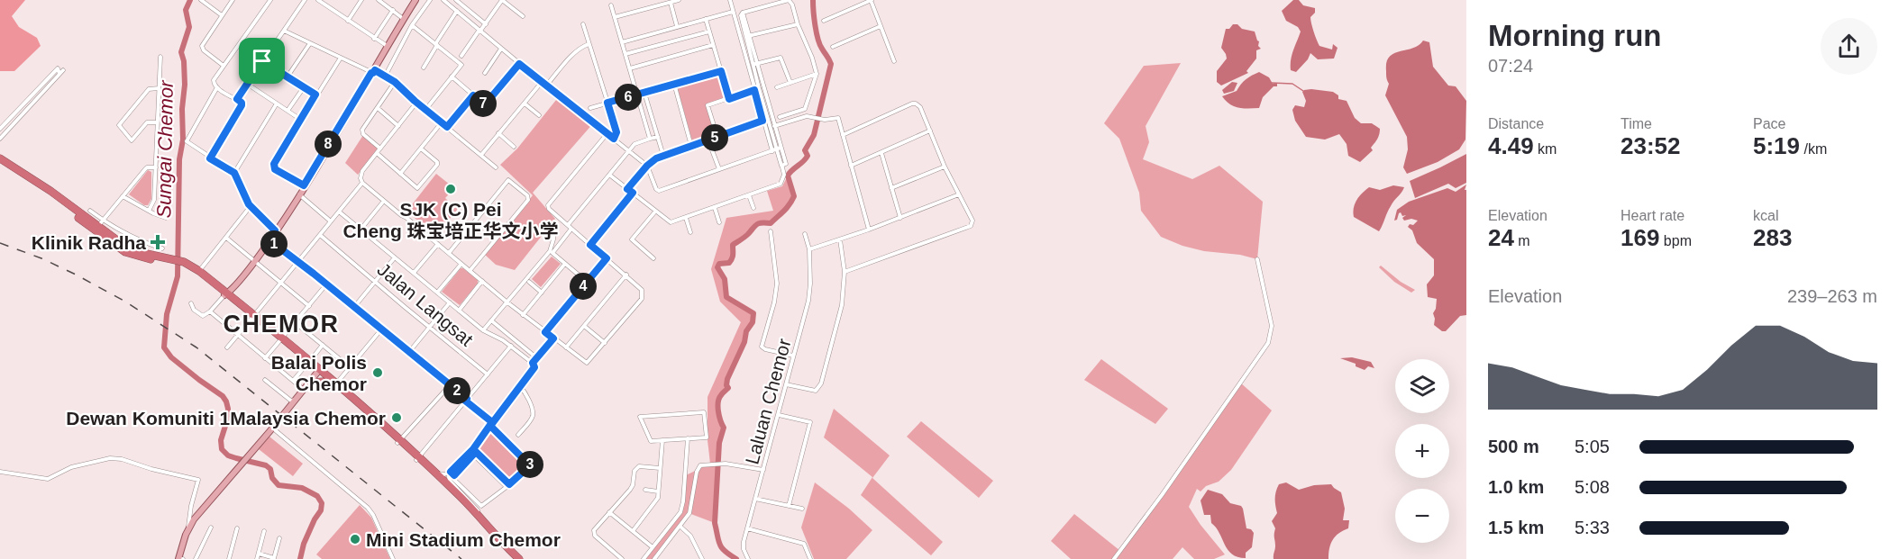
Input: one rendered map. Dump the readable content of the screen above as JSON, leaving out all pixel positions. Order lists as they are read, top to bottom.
{
  "streets": {
    "street": ["Jalan Langsat", "Laluan Chemor"]
  },
  "districts": ["CHEMOR"],
  "water": ["Sungai Chemor"],
  "places": {
    "other": [
      "SJK (C) Pei Cheng 珠宝培正华文小学",
      "Balai Polis Chemor",
      "Dewan Komuniti 1Malaysia Chemor",
      "Mini Stadium Chemor"
    ],
    "health": ["Klinik Radha"]
  },
  "page": {
    "heading": ["Morning run", "07:24"],
    "pins": [
      "6",
      "7",
      "5",
      "8",
      "1",
      "4",
      "2",
      "3"
    ],
    "stats": [
      ["Distance", "4.49 km"],
      ["Time", "23:52"],
      ["Pace", "5:19 /km"],
      ["Elevation", "24 m"],
      ["Heart rate", "169 bpm"],
      ["kcal", "283"]
    ],
    "chart": ["Elevation", "239–263 m"],
    "map_buttons": ["+", "−"],
    "list": [
      {
        "name": "500 m",
        "note": "5:05"
      },
      {
        "name": "1.0 km",
        "note": "5:08"
      },
      {
        "name": "1.5 km",
        "note": "5:33"
      }
    ]
  }
}
